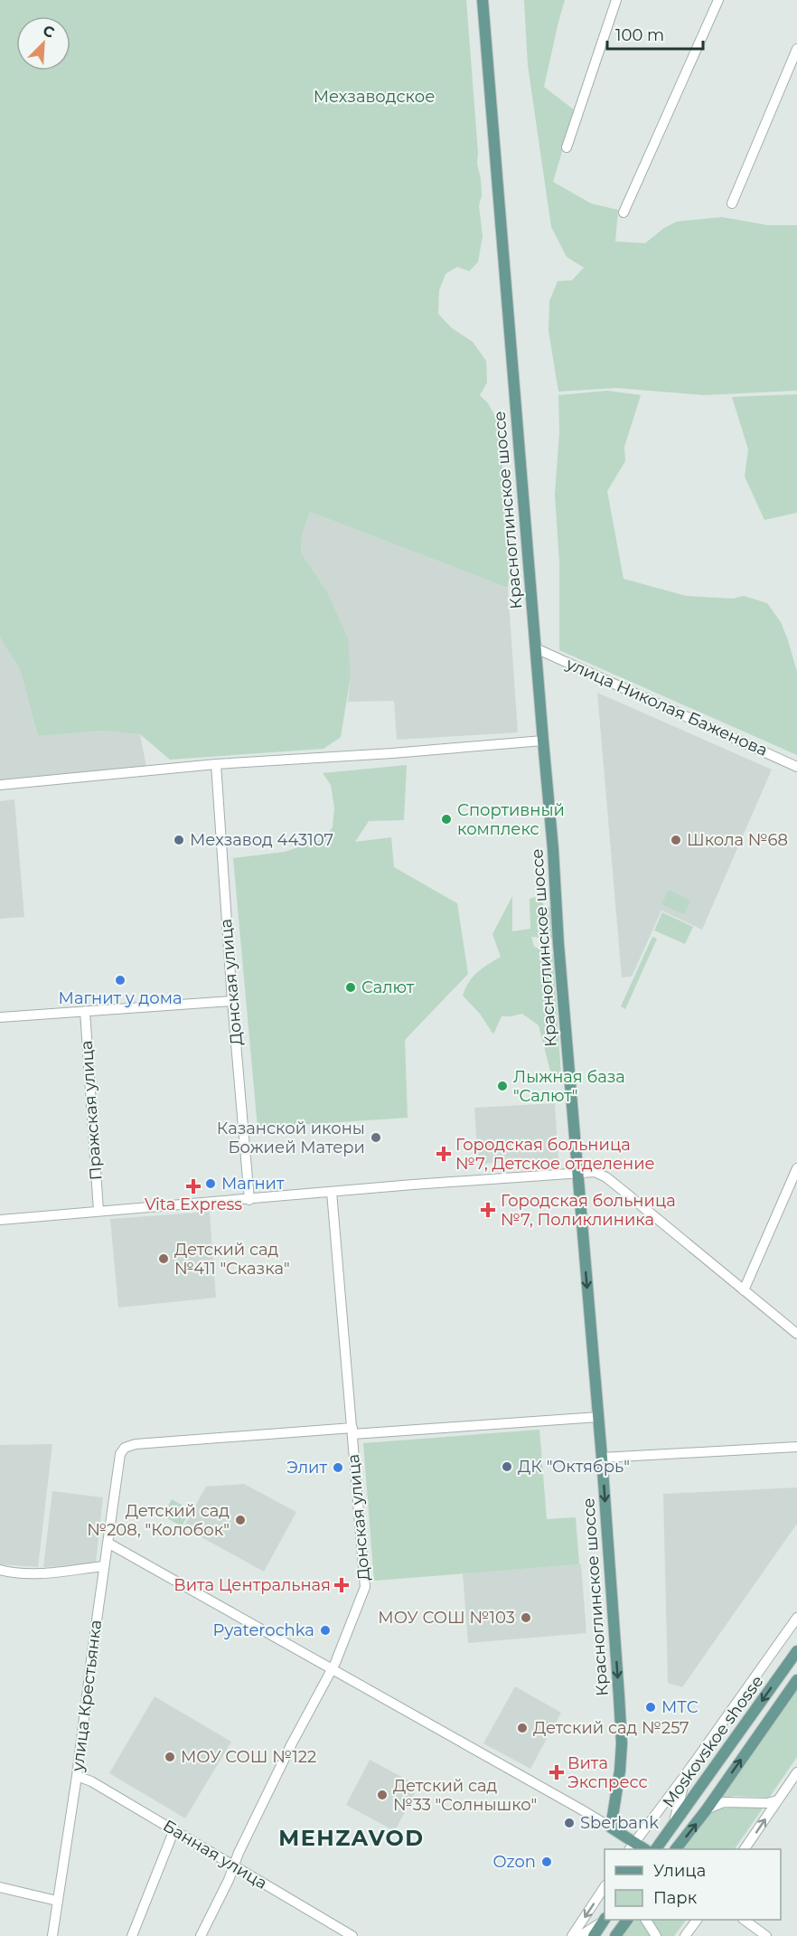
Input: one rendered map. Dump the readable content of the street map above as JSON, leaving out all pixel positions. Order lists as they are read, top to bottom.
{
  "streets": {
    "main road": ["Красноглинское шоссе", "Moskovskoe shosse"],
    "street": [
      "улица Николая Баженова",
      "Донская улица",
      "Пражская улица",
      "улица Крестьянка",
      "Банная улица"
    ]
  },
  "crossings": [
    ["Красноглинское шоссе", "улица Николая Баженова"],
    ["Донская улица", "улица Крестьянка"],
    ["Донская улица", "Банная улица"],
    ["улица Крестьянка", "Банная улица"]
  ],
  "districts": ["MEHZAVOD"],
  "parks": ["Мехзаводское"],
  "places": {
    "other": [
      "Спортивный комплекс",
      "Мехзавод 443107",
      "Школа №68",
      "Магнит у дома",
      "Салют",
      "Лыжная база \"Салют\"",
      "Казанской иконы Божией Матери",
      "Магнит",
      "Детский сад №411 \"Сказка\"",
      "ДК \"Октябрь\"",
      "Элит",
      "Детский сад №208, \"Колобок\"",
      "МОУ СОШ №103",
      "Pyaterochka",
      "МТС",
      "Детский сад №257",
      "МОУ СОШ №122",
      "Детский сад №33 \"Солнышко\"",
      "Sberbank",
      "Ozon"
    ],
    "health": [
      "Городская больница №7, Детское отделение",
      "Vita Express",
      "Городская больница №7, Поликлиника",
      "Вита Центральная",
      "Вита Экспресс"
    ]
  },
  "legend": ["Улица", "Парк"],
  "scale_bar": "100 m",
  "north": "top right"
}
